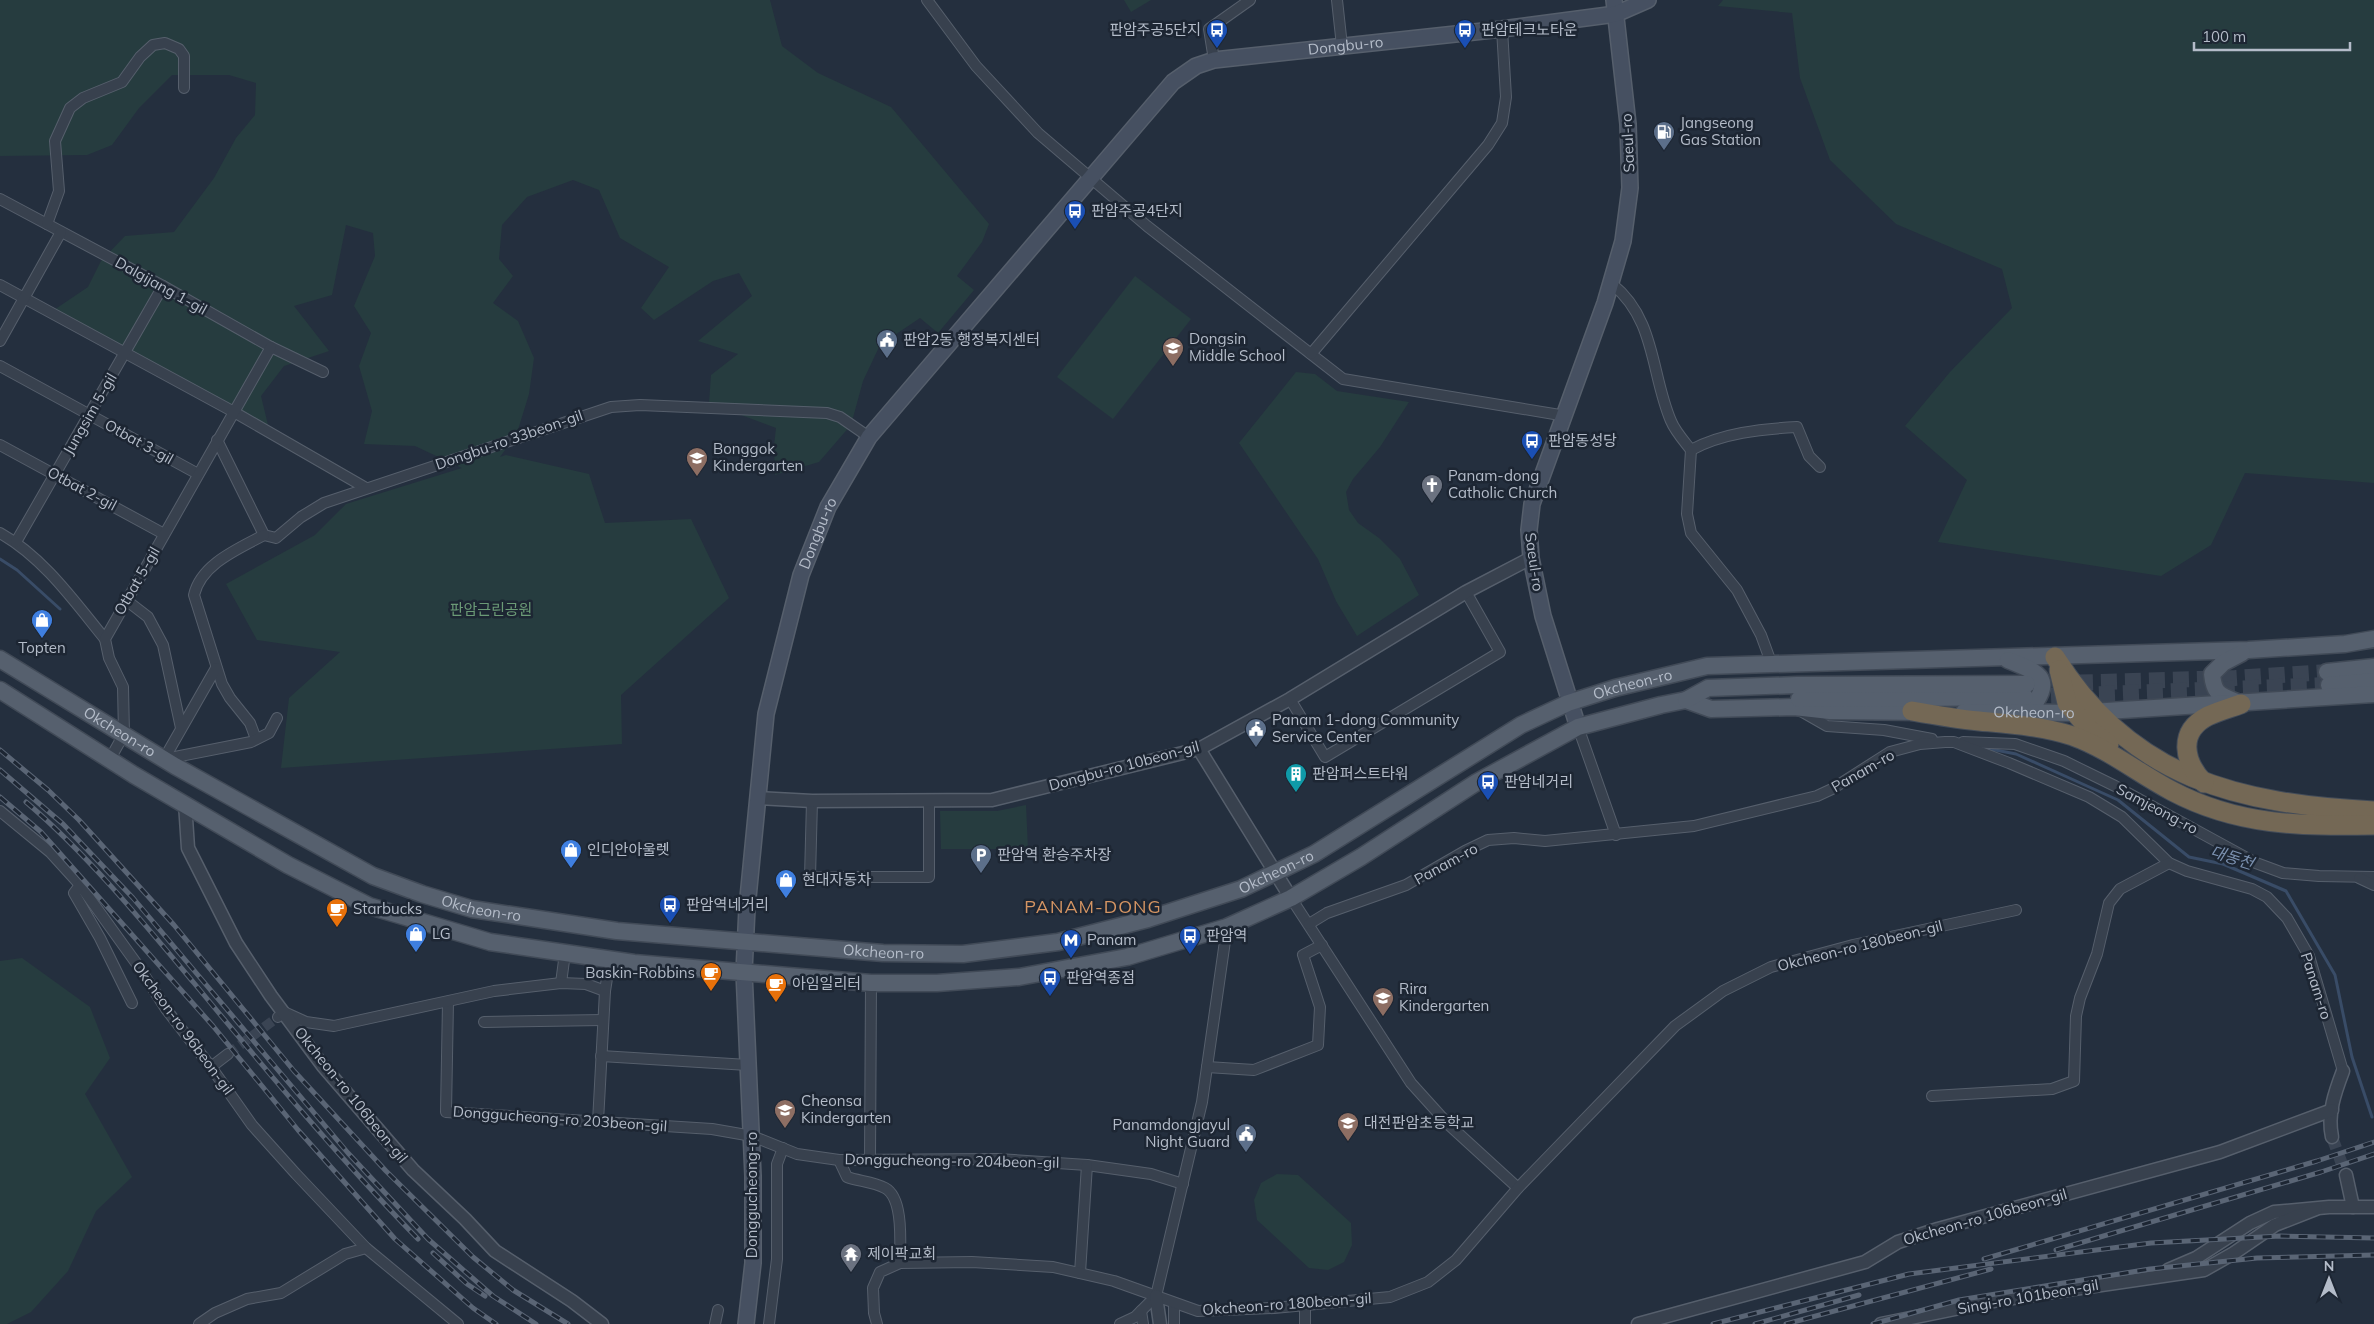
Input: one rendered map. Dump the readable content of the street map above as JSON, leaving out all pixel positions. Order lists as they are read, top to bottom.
{
  "streets": {
    "main road": [
      "Dongbu-ro",
      "Saeul-ro",
      "Okcheon-ro",
      "Donggucheong-ro"
    ],
    "street": [
      "Dalgijang 1-gil",
      "Jungsim 5-gil",
      "Dongbu-ro 33beon-gil",
      "Otbat 3-gil",
      "Otbat 2-gil",
      "Otbat 5-gil",
      "Dongbu-ro 10beon-gil",
      "Panam-ro",
      "Samjeong-ro",
      "Okcheon-ro 180beon-gil",
      "Okcheon-ro 96beon-gil",
      "Okcheon-ro 106beon-gil",
      "Donggucheong-ro 203beon-gil",
      "Donggucheong-ro 204beon-gil",
      "Singi-ro 101beon-gil"
    ]
  },
  "crossings": [
    ["Dongbu-ro", "Saeul-ro"],
    ["Dongbu-ro", "Dongbu-ro 33beon-gil"],
    ["Dongbu-ro", "Okcheon-ro"],
    ["Dongbu-ro", "Dongbu-ro 10beon-gil"],
    ["Dongbu-ro", "Donggucheong-ro"],
    ["Saeul-ro", "Okcheon-ro"],
    ["Saeul-ro", "Dongbu-ro 10beon-gil"],
    ["Dalgijang 1-gil", "Jungsim 5-gil"],
    ["Dalgijang 1-gil", "Otbat 5-gil"],
    ["Jungsim 5-gil", "Otbat 3-gil"],
    ["Jungsim 5-gil", "Otbat 2-gil"],
    ["Otbat 3-gil", "Otbat 5-gil"],
    ["Otbat 2-gil", "Otbat 5-gil"],
    ["Okcheon-ro", "Samjeong-ro"],
    ["Okcheon-ro", "Okcheon-ro 106beon-gil"],
    ["Okcheon-ro", "Donggucheong-ro 204beon-gil"],
    ["Okcheon-ro", "Donggucheong-ro"],
    ["Panam-ro", "Samjeong-ro"],
    ["Donggucheong-ro 203beon-gil", "Donggucheong-ro 204beon-gil"],
    ["Donggucheong-ro 203beon-gil", "Donggucheong-ro"],
    ["Donggucheong-ro 204beon-gil", "Donggucheong-ro"]
  ],
  "districts": ["PANAM-DONG"],
  "water": ["대동천"],
  "parks": ["판암근린공원"],
  "places": {
    "bus stop": [
      "판암주공5단지",
      "판암테크노타운",
      "판암주공4단지",
      "판암동성당",
      "판암네거리",
      "판암역네거리",
      "판암역",
      "판암역종점"
    ],
    "fuel station": ["Jangseong Gas Station"],
    "public building": ["판암2동 행정복지센터", "Panam 1-dong Community Service Center", "Panamdongjayul Night Guard"],
    "school or university": [
      "Dongsin Middle School",
      "Bonggok Kindergarten",
      "Rira Kindergarten",
      "Cheonsa Kindergarten",
      "대전판암초등학교"
    ],
    "church": ["Panam-dong Catholic Church"],
    "shop": [
      "Topten",
      "인디안아울렛",
      "현대자동차",
      "LG"
    ],
    "building": ["판암퍼스트타워"],
    "parking": ["판암역 환승주차장"],
    "cafe": ["Starbucks", "Baskin-Robbins", "아임일리터"],
    "metro station": ["Panam"],
    "temple": ["제이팍교회"]
  },
  "scale_bar": "100 m",
  "north": "top"
}
